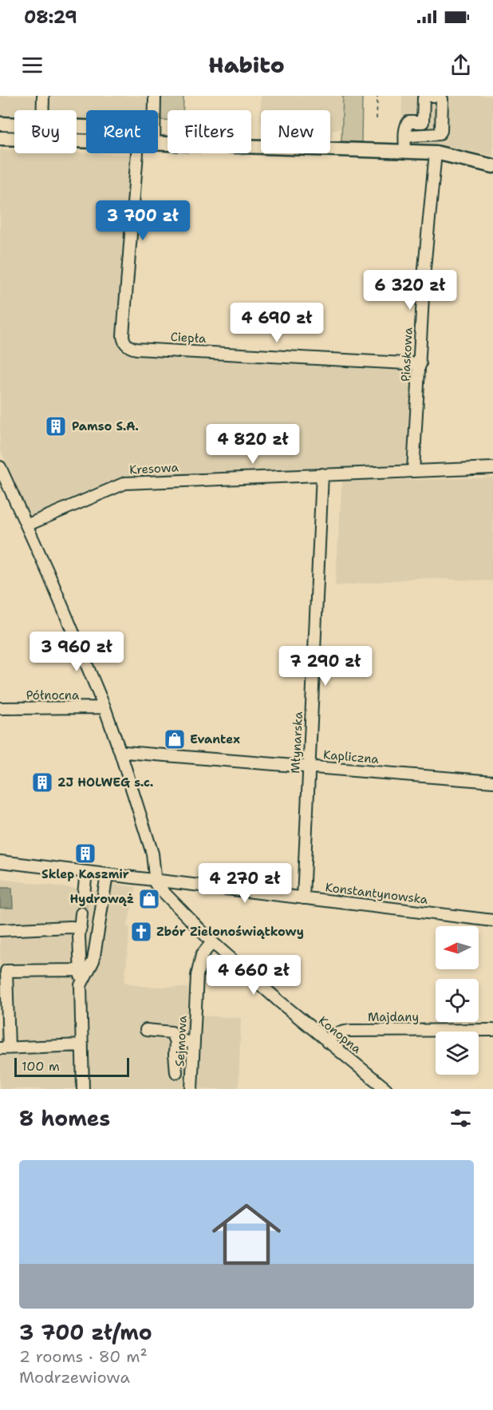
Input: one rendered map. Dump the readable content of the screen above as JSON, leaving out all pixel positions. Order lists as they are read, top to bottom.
{
  "streets": {
    "street": [
      "Ciepła",
      "Piaskowa",
      "Kresowa",
      "Północna",
      "Młynarska",
      "Kapliczna",
      "Konstantynowska",
      "Majdany",
      "Konopna",
      "Sejmowa"
    ]
  },
  "crossings": [
    ["Ciepła", "Piaskowa"],
    ["Piaskowa", "Kresowa"],
    ["Kresowa", "Młynarska"],
    ["Młynarska", "Kapliczna"],
    ["Młynarska", "Konstantynowska"],
    ["Konstantynowska", "Konopna"],
    ["Majdany", "Konopna"],
    ["Konopna", "Sejmowa"]
  ],
  "places": {
    "building": ["Pamso S.A.", "2J HOLWEG s.c.", "Sklep Kaszmir"],
    "shop": ["Evantex", "Hydrowąż"],
    "church": ["Zbór Zielonoświątkowy"]
  },
  "scale_bar": "100 m",
  "north": "left",
  "page": {
    "status": "08:29",
    "header": "Habito",
    "chip": [
      "Buy",
      "Rent",
      "Filters",
      "New"
    ],
    "price": [
      "3 700 zł",
      "6 320 zł",
      "4 690 zł",
      "4 820 zł",
      "3 960 zł",
      "7 290 zł",
      "4 270 zł",
      "4 660 zł"
    ],
    "scale": "100 m",
    "heading": "8 homes",
    "list": [
      {
        "name": "3 700 zł/mo",
        "note": "2 rooms · 80 m² · Modrzewiowa"
      }
    ]
  }
}
